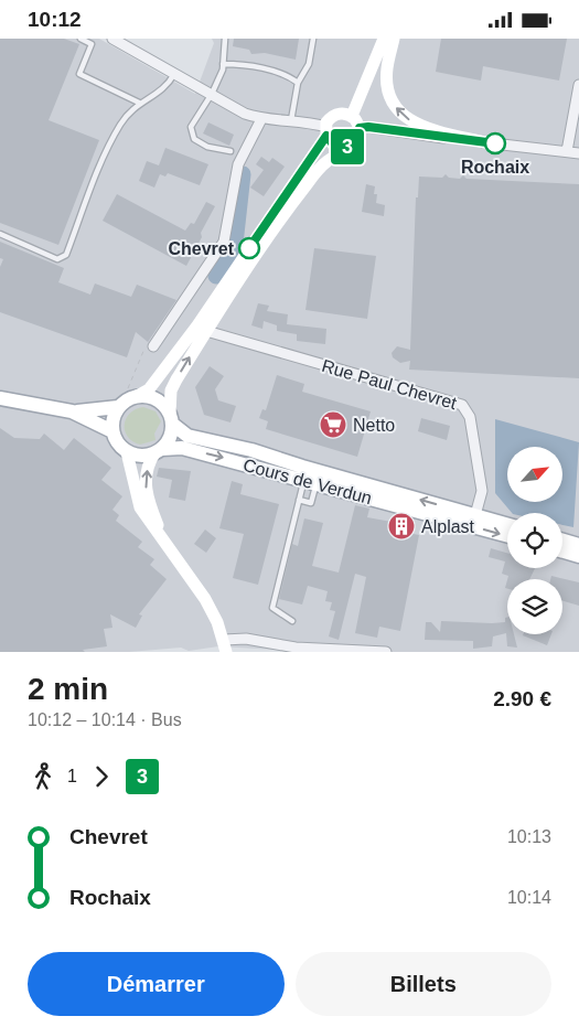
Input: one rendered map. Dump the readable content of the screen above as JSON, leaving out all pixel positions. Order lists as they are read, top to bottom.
{
  "streets": {
    "main road": ["Cours de Verdun"],
    "street": ["Rue Paul Chevret"]
  },
  "crossings": [
    ["Rue Paul Chevret", "Cours de Verdun"]
  ],
  "places": {
    "other": ["Rochaix", "Chevret"],
    "supermarket": ["Netto"],
    "building": ["Alplast"]
  },
  "lines": ["bus line 3"],
  "north": "top right",
  "page": {
    "status": "10:12",
    "on_map": "3",
    "heading": ["2 min", "10:12 – 10:14 · Bus", "2.90 €"],
    "legs": ["1", "3"],
    "list": [
      {
        "name": "Chevret",
        "value": "10:13"
      },
      {
        "name": "Rochaix",
        "value": "10:14"
      }
    ],
    "buttons": ["Démarrer", "Billets"]
  }
}
